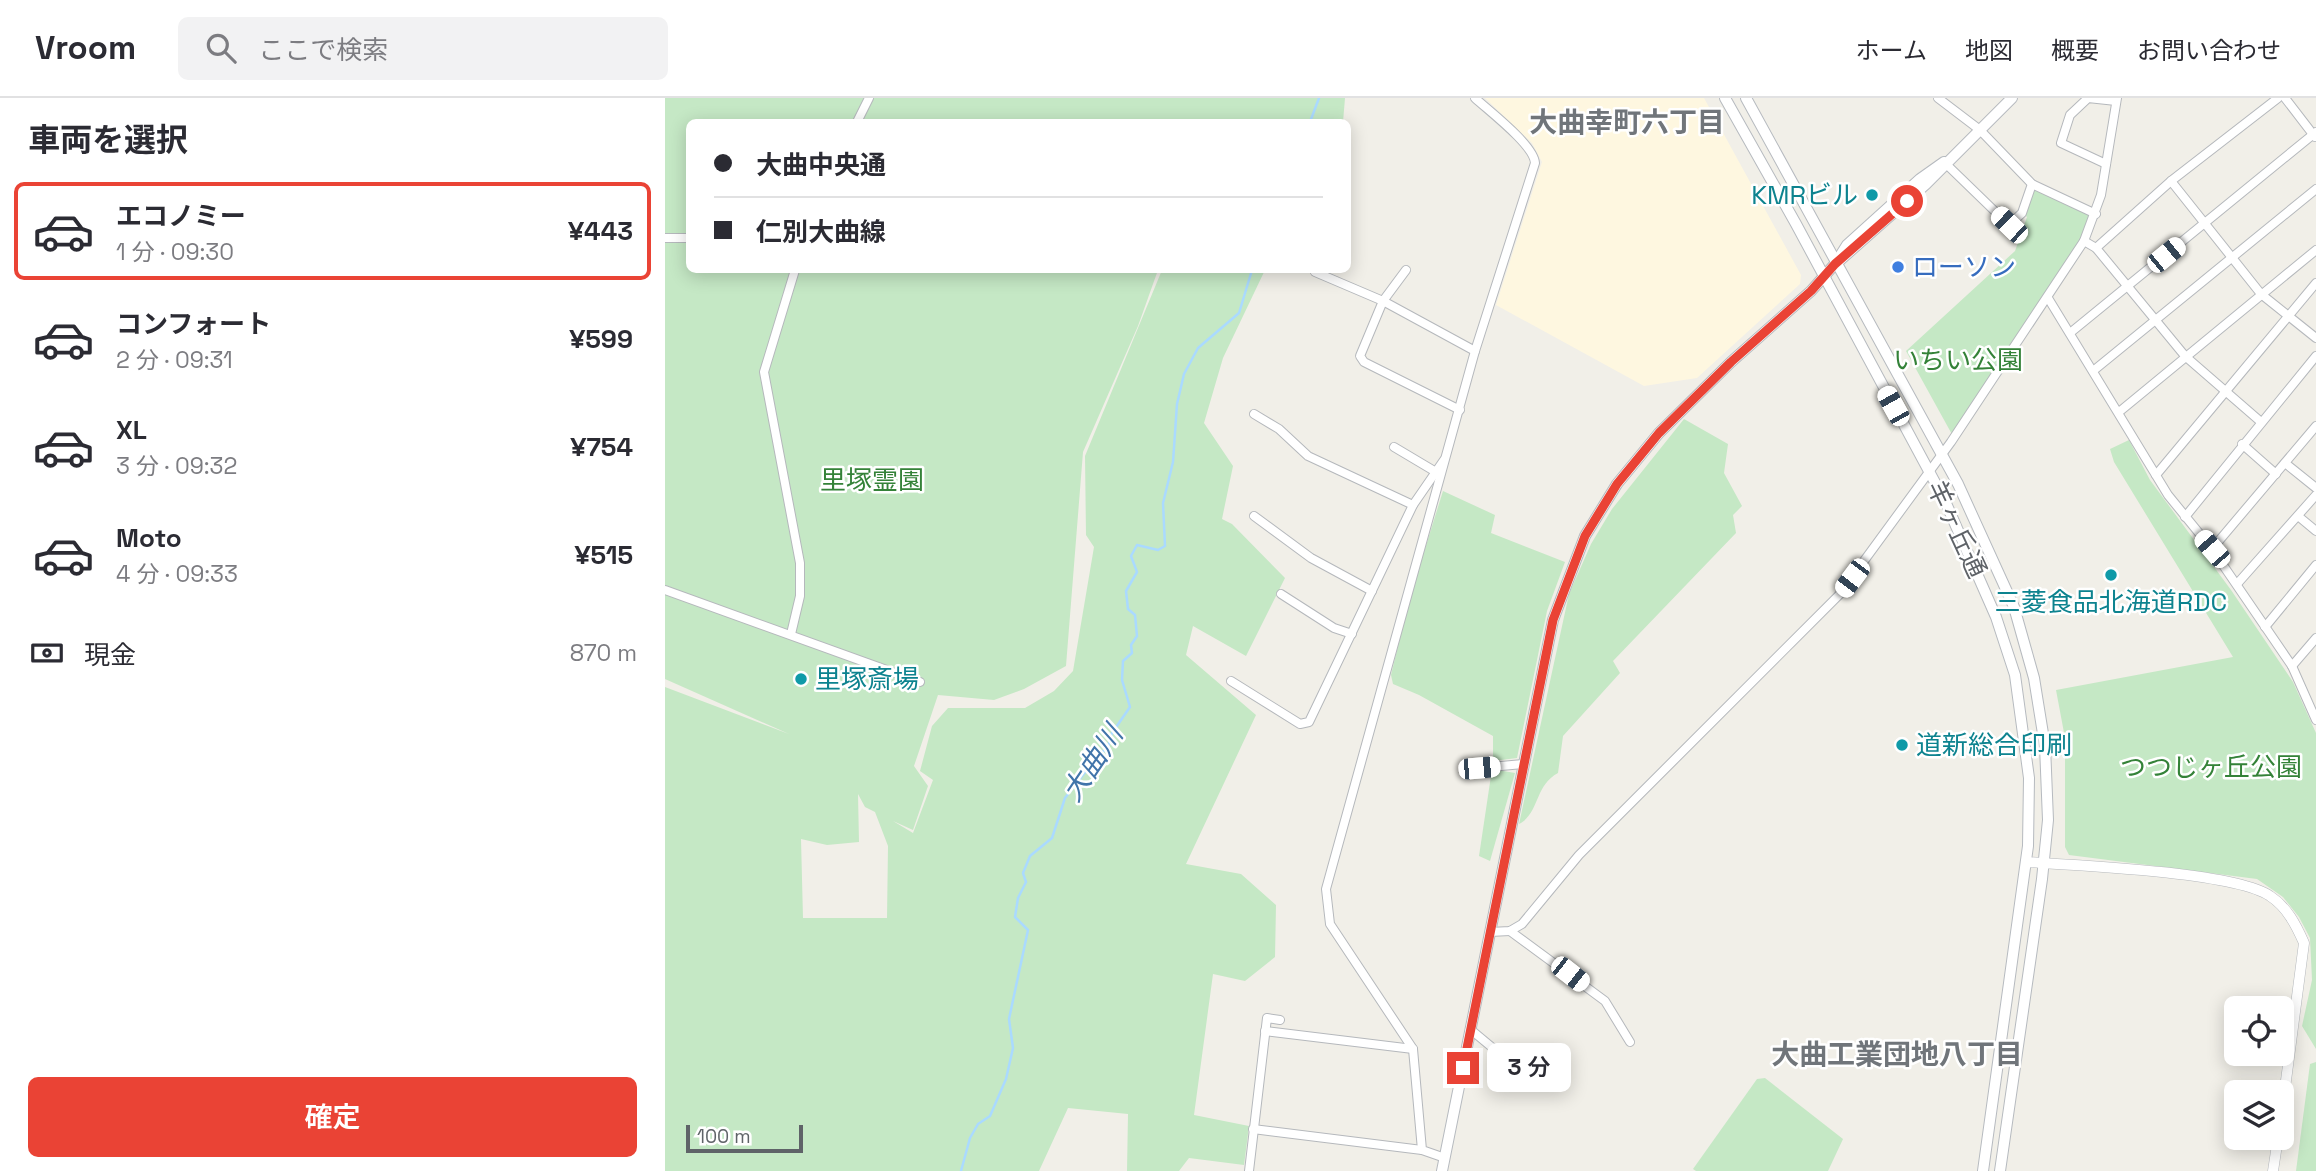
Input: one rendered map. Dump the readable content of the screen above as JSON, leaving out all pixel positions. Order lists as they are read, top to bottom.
{
  "streets": {
    "main road": ["羊ヶ丘通"]
  },
  "districts": ["大曲幸町六丁目", "大曲工業団地八丁目"],
  "water": ["大曲川"],
  "parks": ["いちい公園", "里塚霊園", "つつじヶ丘公園"],
  "places": [
    "KMRビル",
    "ローソン",
    "三菱食品北海道RDC",
    "里塚斎場",
    "道新総合印刷"
  ],
  "scale_bar": "100 m",
  "page": {
    "header": "Vroom",
    "search": "ここで検索",
    "nav": [
      "ホーム",
      "地図",
      "概要",
      "お問い合わせ"
    ],
    "heading": "車両を選択",
    "banner": ["大曲中央通", "仁別大曲線"],
    "list": [
      {
        "name": "エコノミー",
        "note": "1 分 · 09:30",
        "value": "¥443"
      },
      {
        "name": "コンフォート",
        "note": "2 分 · 09:31",
        "value": "¥599"
      },
      {
        "name": "XL",
        "note": "3 分 · 09:32",
        "value": "¥754"
      },
      {
        "name": "Moto",
        "note": "4 分 · 09:33",
        "value": "¥515"
      }
    ],
    "pay": ["現金", "870 m"],
    "bubble": "3 分",
    "buttons": "確定",
    "scale": "100 m"
  }
}
